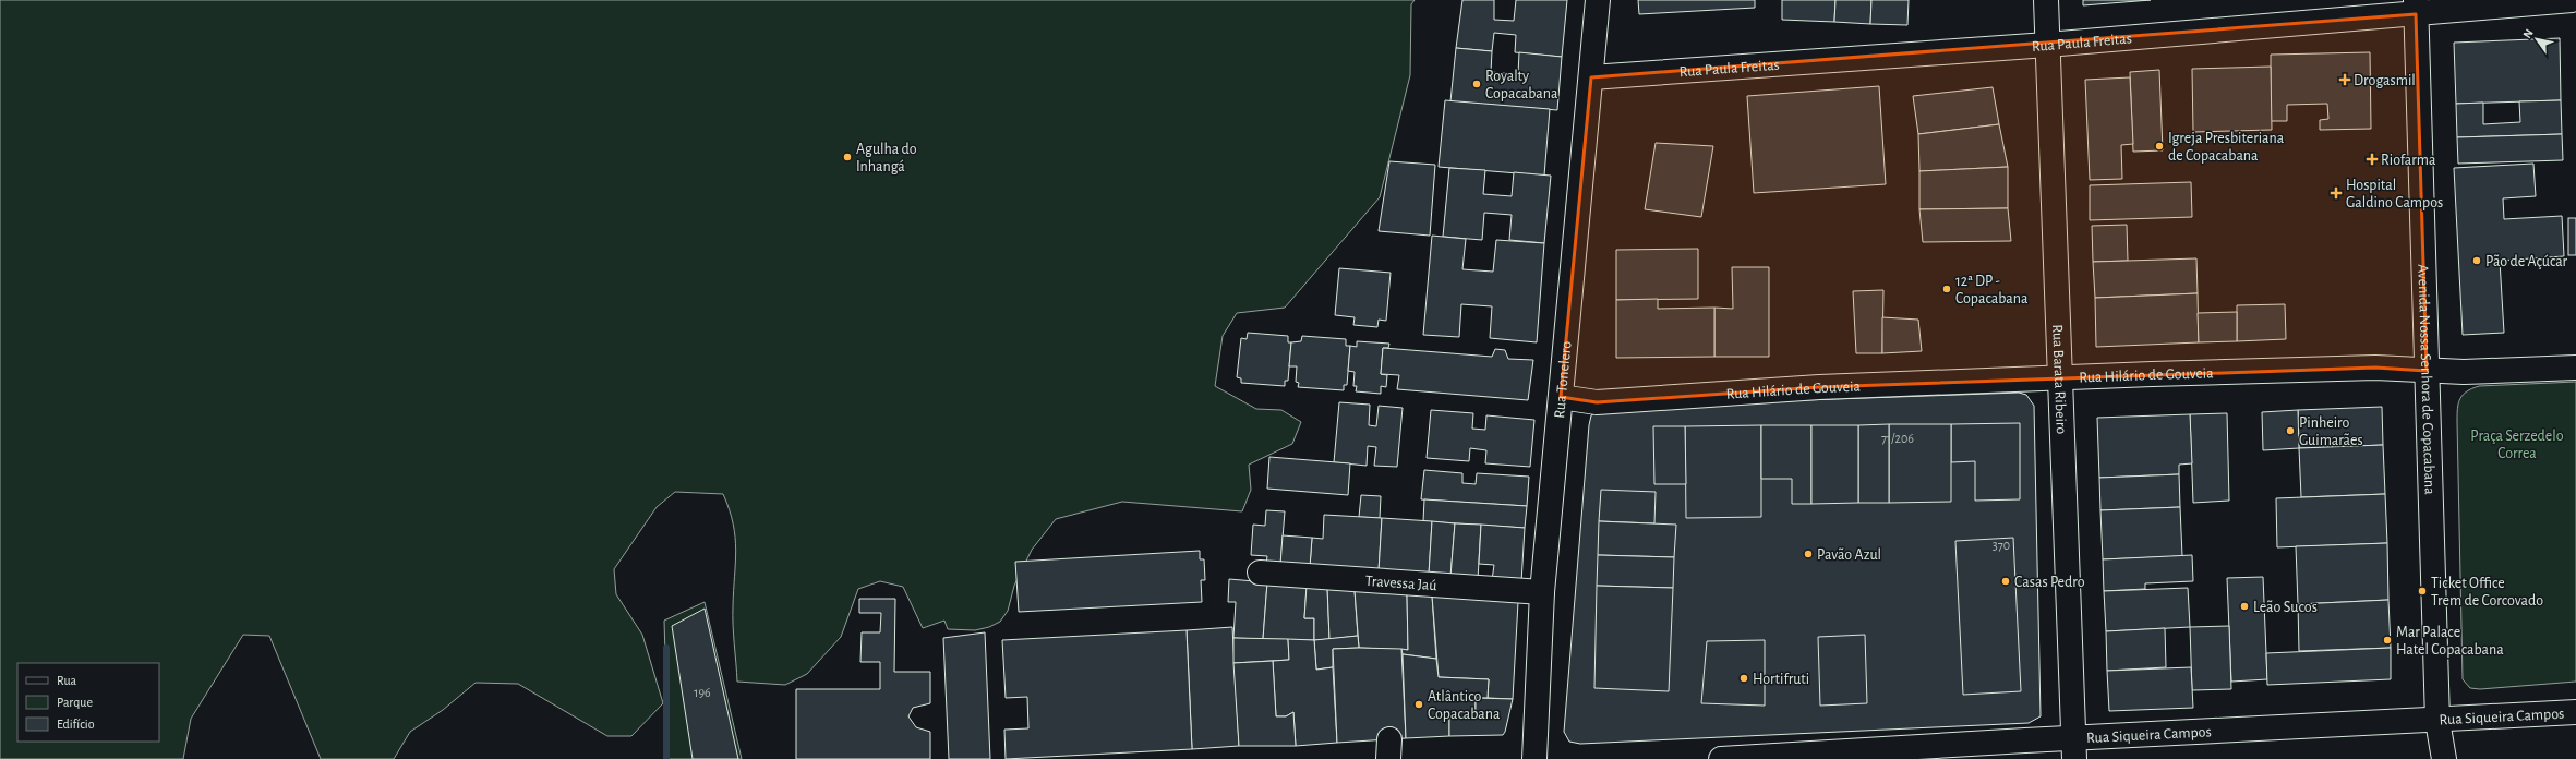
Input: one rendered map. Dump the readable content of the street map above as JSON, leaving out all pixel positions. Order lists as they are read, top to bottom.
{
  "streets": {
    "street": [
      "Rua Paula Freitas",
      "Rua Hilário de Gouveia",
      "Rua Tonelero",
      "Rua Barata Ribeiro",
      "Avenida Nossa Senhora de Copacabana",
      "Travessa Jaú",
      "Rua Siqueira Campos"
    ]
  },
  "crossings": [
    ["Rua Paula Freitas", "Rua Tonelero"],
    ["Rua Paula Freitas", "Rua Barata Ribeiro"],
    ["Rua Paula Freitas", "Avenida Nossa Senhora de Copacabana"],
    ["Rua Hilário de Gouveia", "Rua Tonelero"],
    ["Rua Hilário de Gouveia", "Rua Barata Ribeiro"],
    ["Rua Hilário de Gouveia", "Avenida Nossa Senhora de Copacabana"],
    ["Rua Tonelero", "Travessa Jaú"],
    ["Rua Barata Ribeiro", "Rua Siqueira Campos"],
    ["Avenida Nossa Senhora de Copacabana", "Rua Siqueira Campos"]
  ],
  "parks": ["Praça Serzedelo Correa"],
  "places": {
    "health": ["Drogasmil", "Riofarma", "Hospital Galdino Campos"],
    "other": [
      "Royalty Copacabana",
      "Igreja Presbiteriana de Copacabana",
      "Agulha do Inhangá",
      "Pão de Açúcar",
      "12ª DP - Copacabana",
      "Pinheiro Guimarães",
      "Pavão Azul",
      "Casas Pedro",
      "Ticket Office Trem de Corcovado",
      "Leão Sucos",
      "Mar Palace Hatel Copacabana",
      "Hortifruti",
      "Atlântico Copacabana"
    ]
  },
  "house_numbers": ["71/206", "370", "196"],
  "legend": ["Rua", "Parque", "Edifício"],
  "north": "top left"
}
